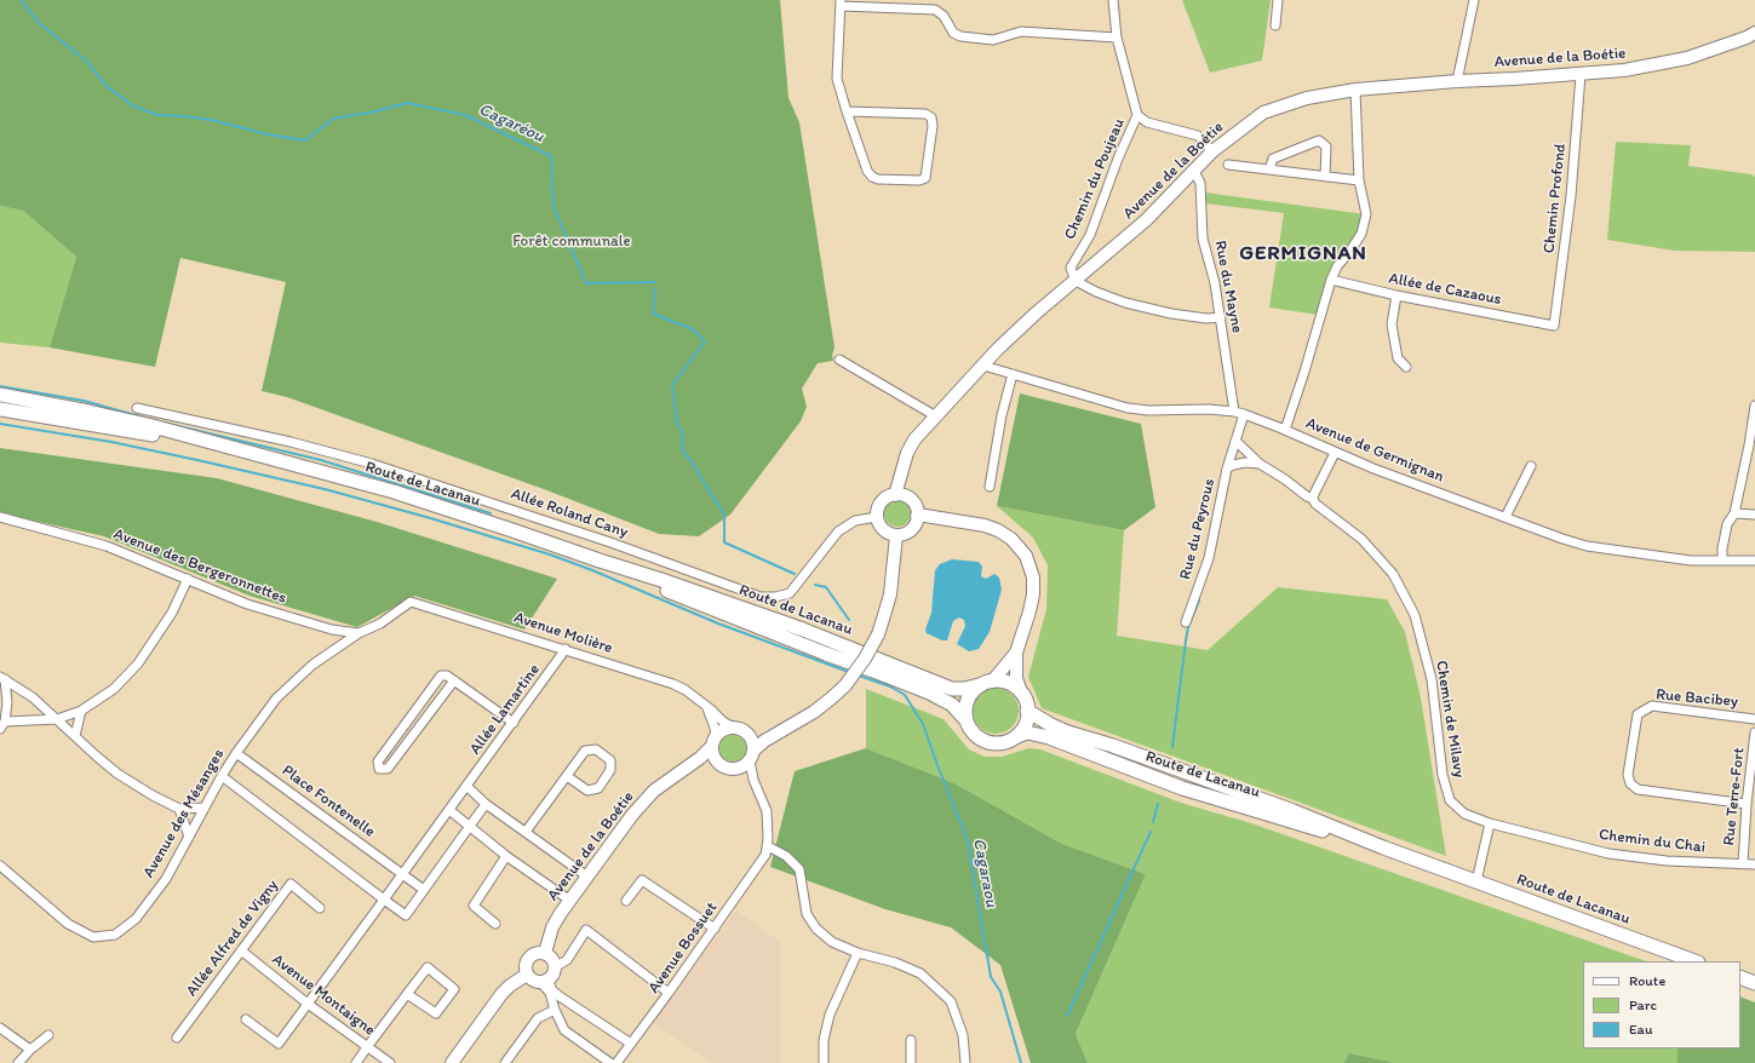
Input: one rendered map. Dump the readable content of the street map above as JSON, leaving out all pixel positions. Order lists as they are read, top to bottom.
{
  "streets": {
    "main road": ["Avenue de la Boétie", "Route de Lacanau"],
    "street": [
      "Chemin du Poujeau",
      "Chemin Profond",
      "Rue du Mayne",
      "Allée de Cazaous",
      "Avenue de Germignan",
      "Allée Roland Cany",
      "Rue du Peyrous",
      "Avenue des Bergeronnettes",
      "Avenue Molière",
      "Rue Bacibey",
      "Allée Lamartine",
      "Chemin de Milavy",
      "Rue Terre-Fort",
      "Place Fontenelle",
      "Avenue des Mésanges",
      "Chemin du Chai",
      "Allée Alfred de Vigny",
      "Avenue Bossuet",
      "Avenue Montaigne"
    ]
  },
  "crossings": [
    ["Avenue de la Boétie", "Chemin du Poujeau"],
    ["Avenue de la Boétie", "Chemin Profond"],
    ["Avenue de la Boétie", "Rue du Mayne"],
    ["Avenue de la Boétie", "Avenue de Germignan"],
    ["Avenue de la Boétie", "Allée Roland Cany"],
    ["Avenue de la Boétie", "Avenue Molière"],
    ["Chemin Profond", "Allée de Cazaous"],
    ["Rue du Mayne", "Avenue de Germignan"],
    ["Avenue de Germignan", "Rue du Peyrous"],
    ["Rue du Peyrous", "Chemin de Milavy"],
    ["Avenue des Bergeronnettes", "Avenue Molière"],
    ["Avenue des Bergeronnettes", "Avenue des Mésanges"],
    ["Avenue Molière", "Allée Lamartine"],
    ["Rue Bacibey", "Rue Terre-Fort"],
    ["Allée Lamartine", "Place Fontenelle"],
    ["Allée Lamartine", "Avenue Montaigne"],
    ["Chemin de Milavy", "Chemin du Chai"],
    ["Rue Terre-Fort", "Chemin du Chai"],
    ["Place Fontenelle", "Avenue des Mésanges"],
    ["Allée Alfred de Vigny", "Avenue Montaigne"]
  ],
  "districts": ["GERMIGNAN"],
  "water": ["Cagaréou", "Cagaraou"],
  "parks": ["Forêt communale"],
  "legend": ["Route", "Parc", "Eau"]
}
